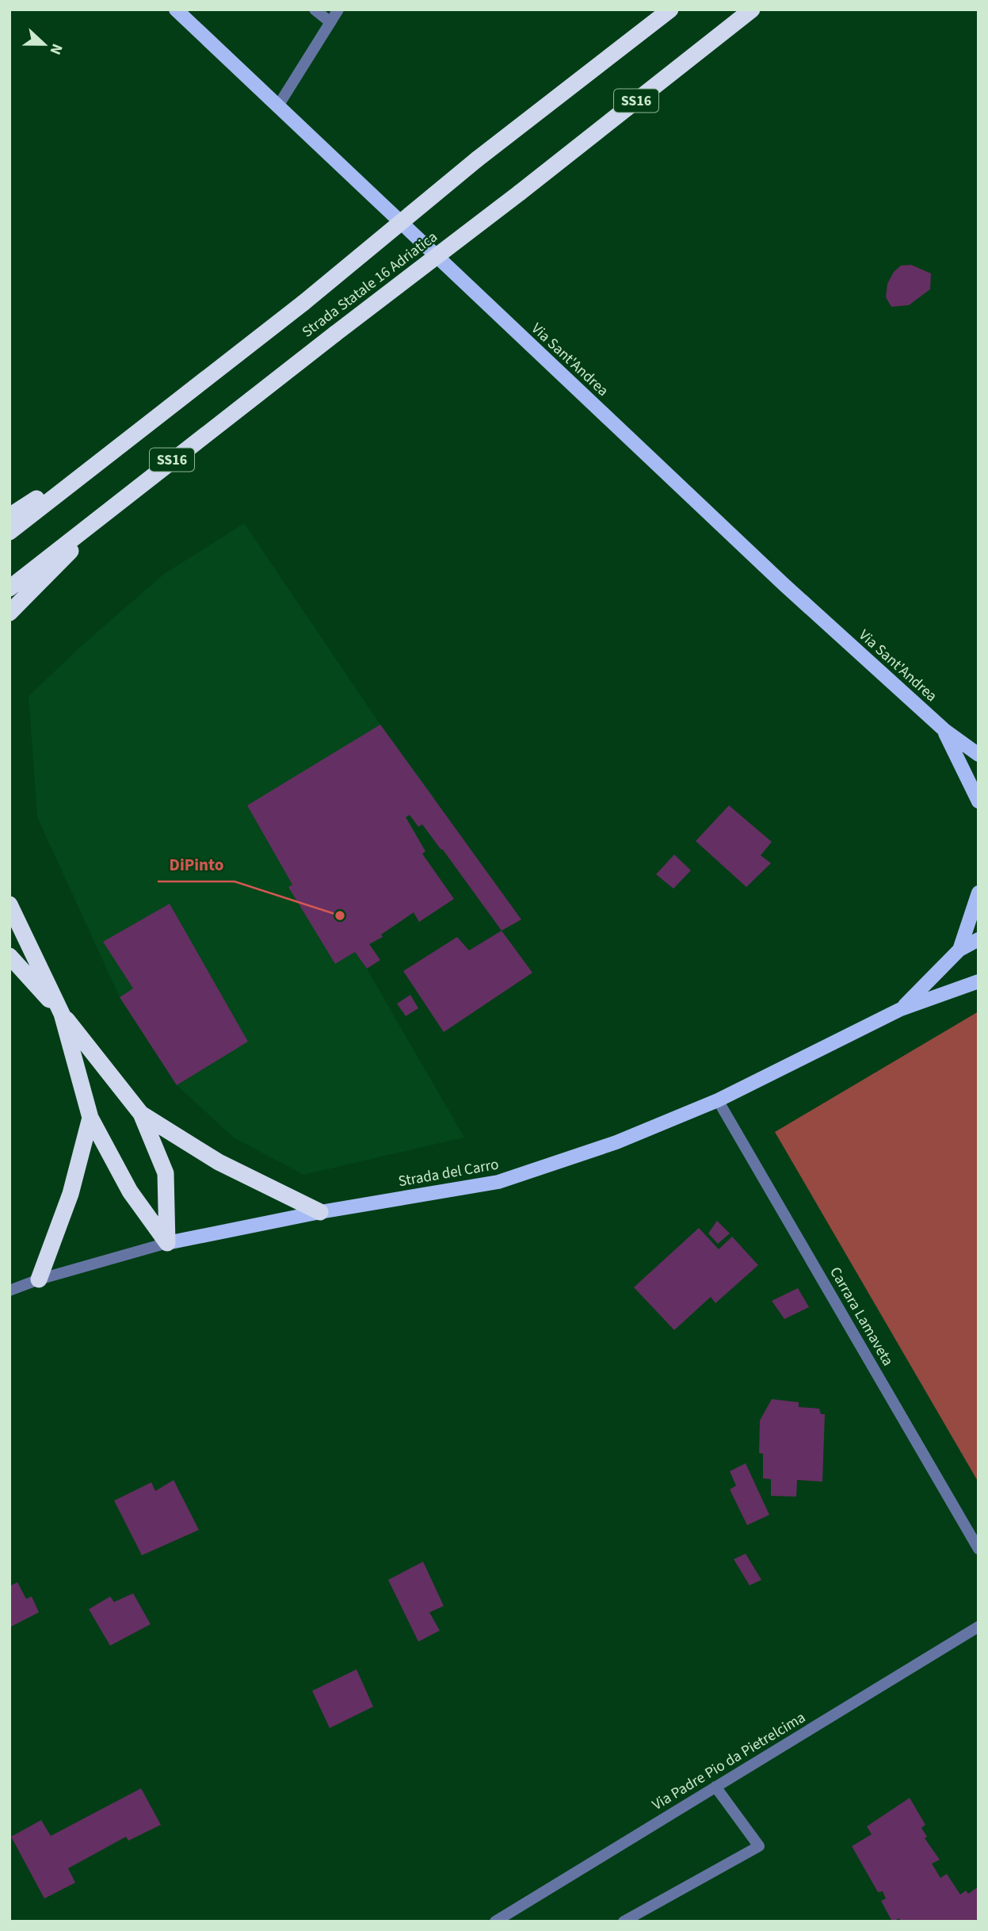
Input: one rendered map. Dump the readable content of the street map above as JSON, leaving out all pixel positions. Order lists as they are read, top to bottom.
{
  "streets": {
    "highway": ["SS16", "Strada Statale 16 Adriatica"],
    "main road": ["Via Sant'Andrea", "Strada del Carro"],
    "street": ["Carrara Lamaveta", "Via Padre Pio da Pietrelcima"]
  },
  "crossings": [
    ["Strada del Carro", "Carrara Lamaveta"]
  ],
  "places": ["DiPinto"],
  "north": "right"
}
